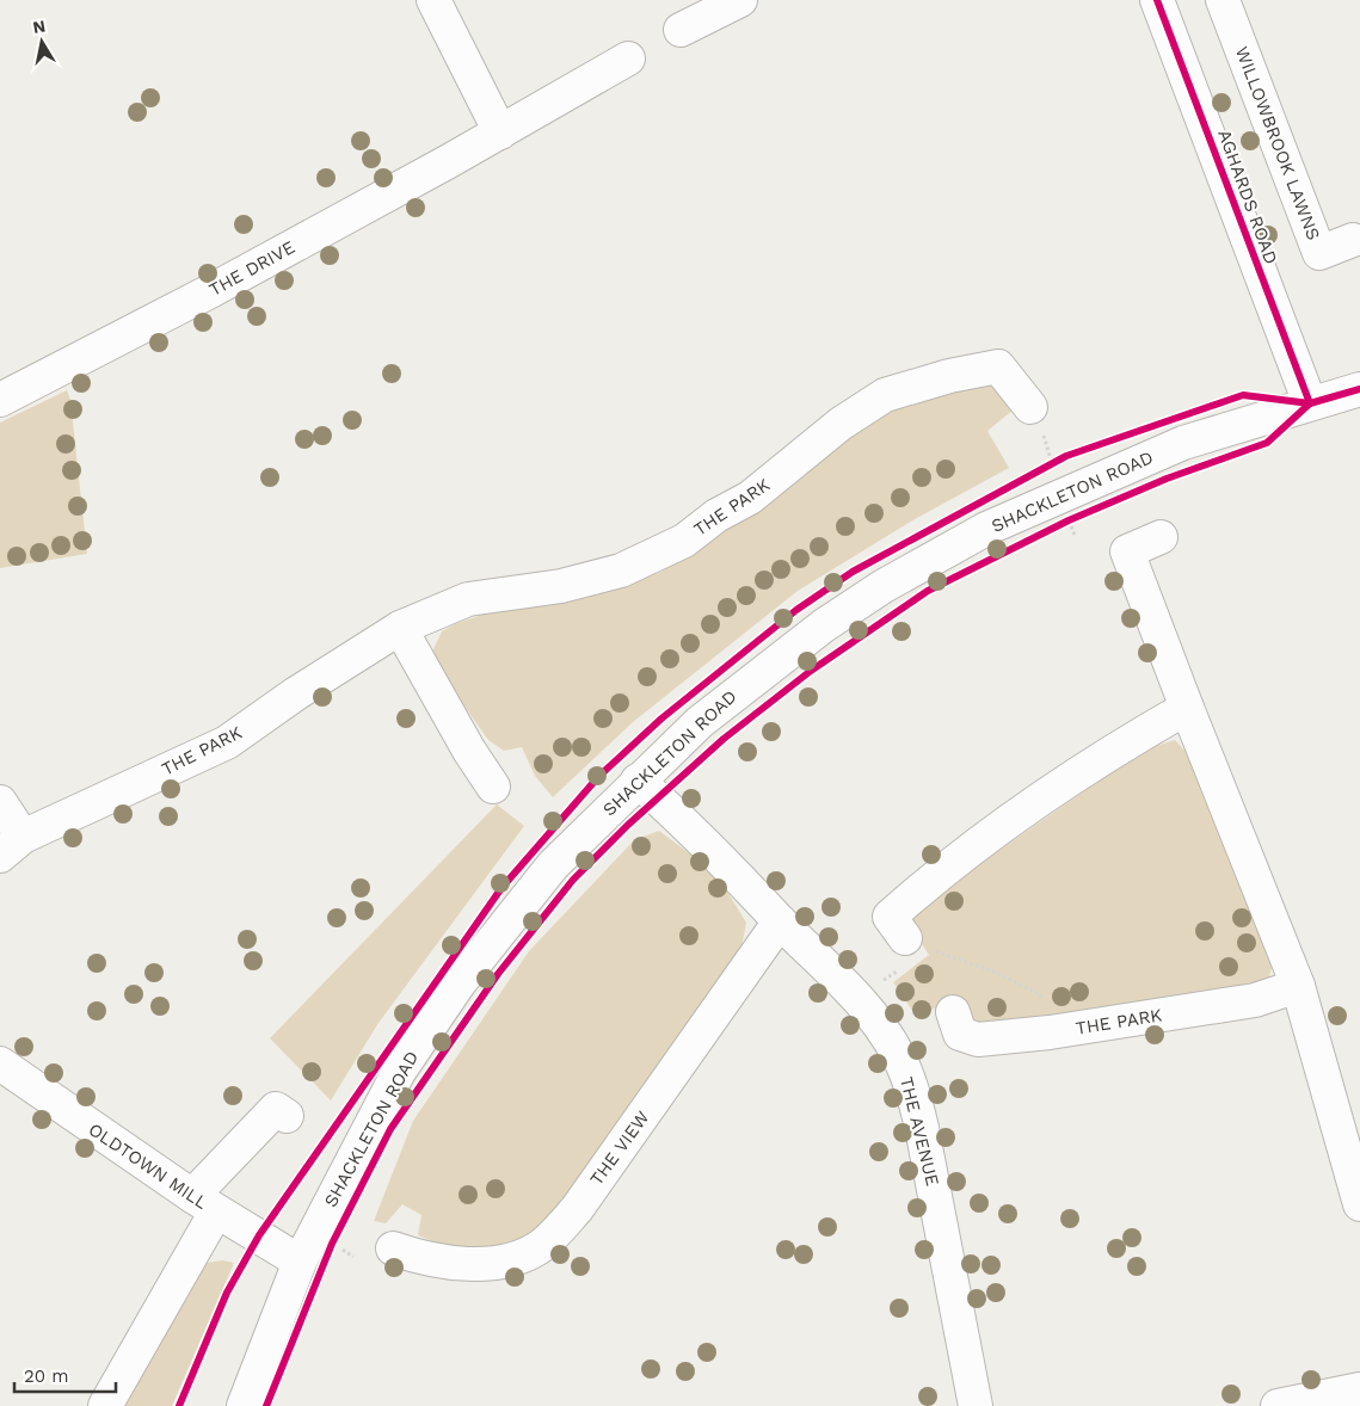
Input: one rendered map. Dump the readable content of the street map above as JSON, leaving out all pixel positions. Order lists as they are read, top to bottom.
{
  "streets": {
    "street": [
      "WILLOWBROOK LAWNS",
      "AGHARDS ROAD",
      "THE DRIVE",
      "SHACKLETON ROAD",
      "THE PARK",
      "THE AVENUE",
      "THE VIEW",
      "OLDTOWN MILL"
    ]
  },
  "crossings": [
    ["AGHARDS ROAD", "SHACKLETON ROAD"],
    ["SHACKLETON ROAD", "THE AVENUE"],
    ["SHACKLETON ROAD", "OLDTOWN MILL"],
    ["THE AVENUE", "THE VIEW"]
  ],
  "scale_bar": "20 m",
  "north": "top"
}
